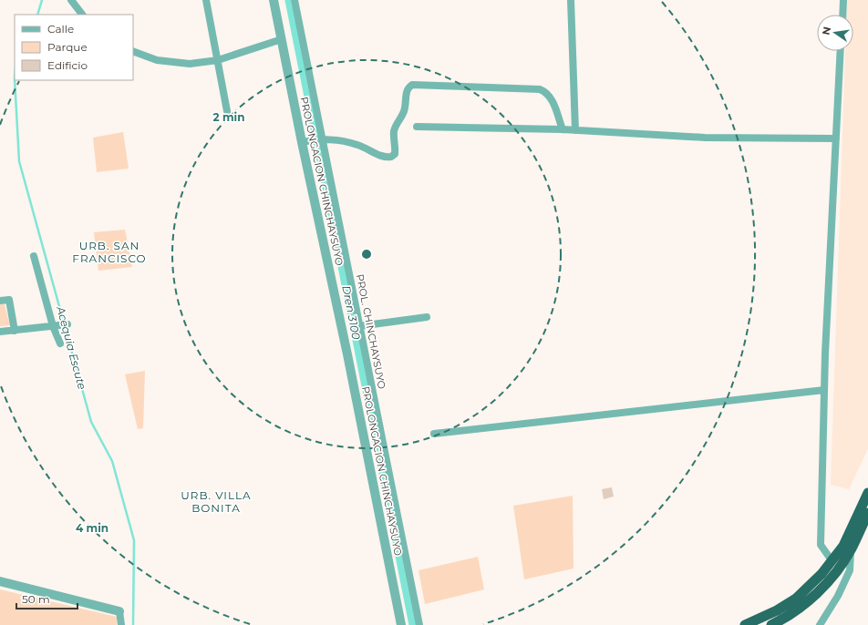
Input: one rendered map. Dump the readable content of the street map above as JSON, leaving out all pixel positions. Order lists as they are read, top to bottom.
{
  "streets": {
    "street": ["PROLONGACION CHINCHAYSUYO", "PROL. CHINCHAYSUYO"]
  },
  "districts": ["URB. SAN FRANCISCO", "URB. VILLA BONITA"],
  "water": ["Dren 3100", "Acequia Escute"],
  "legend": ["Calle", "Parque", "Edificio"],
  "scale_bar": "50 m",
  "north": "left",
  "rings": ["2 min", "4 min"]
}
